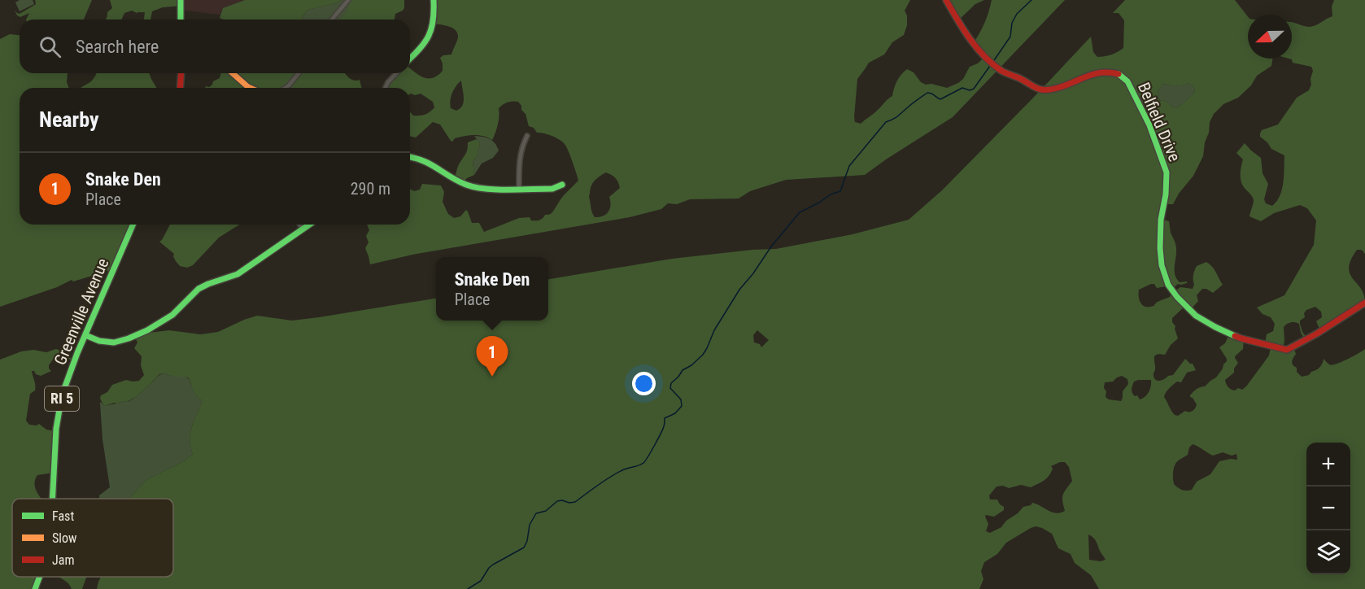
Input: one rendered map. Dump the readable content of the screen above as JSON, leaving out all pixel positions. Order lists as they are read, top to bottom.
{
  "streets": {
    "street": ["Belfield Drive", "Greenville Avenue", "RI 5"]
  },
  "legend": ["Fast", "Slow", "Jam"],
  "north": "left",
  "page": {
    "search": "Search here",
    "heading": "Nearby",
    "list": [
      {
        "mark": "1",
        "name": "Snake Den",
        "note": "Place",
        "value": "290 m"
      }
    ],
    "popup": ["Snake Den", "Place"],
    "pins": "1",
    "map_buttons": ["+", "−"]
  }
}
